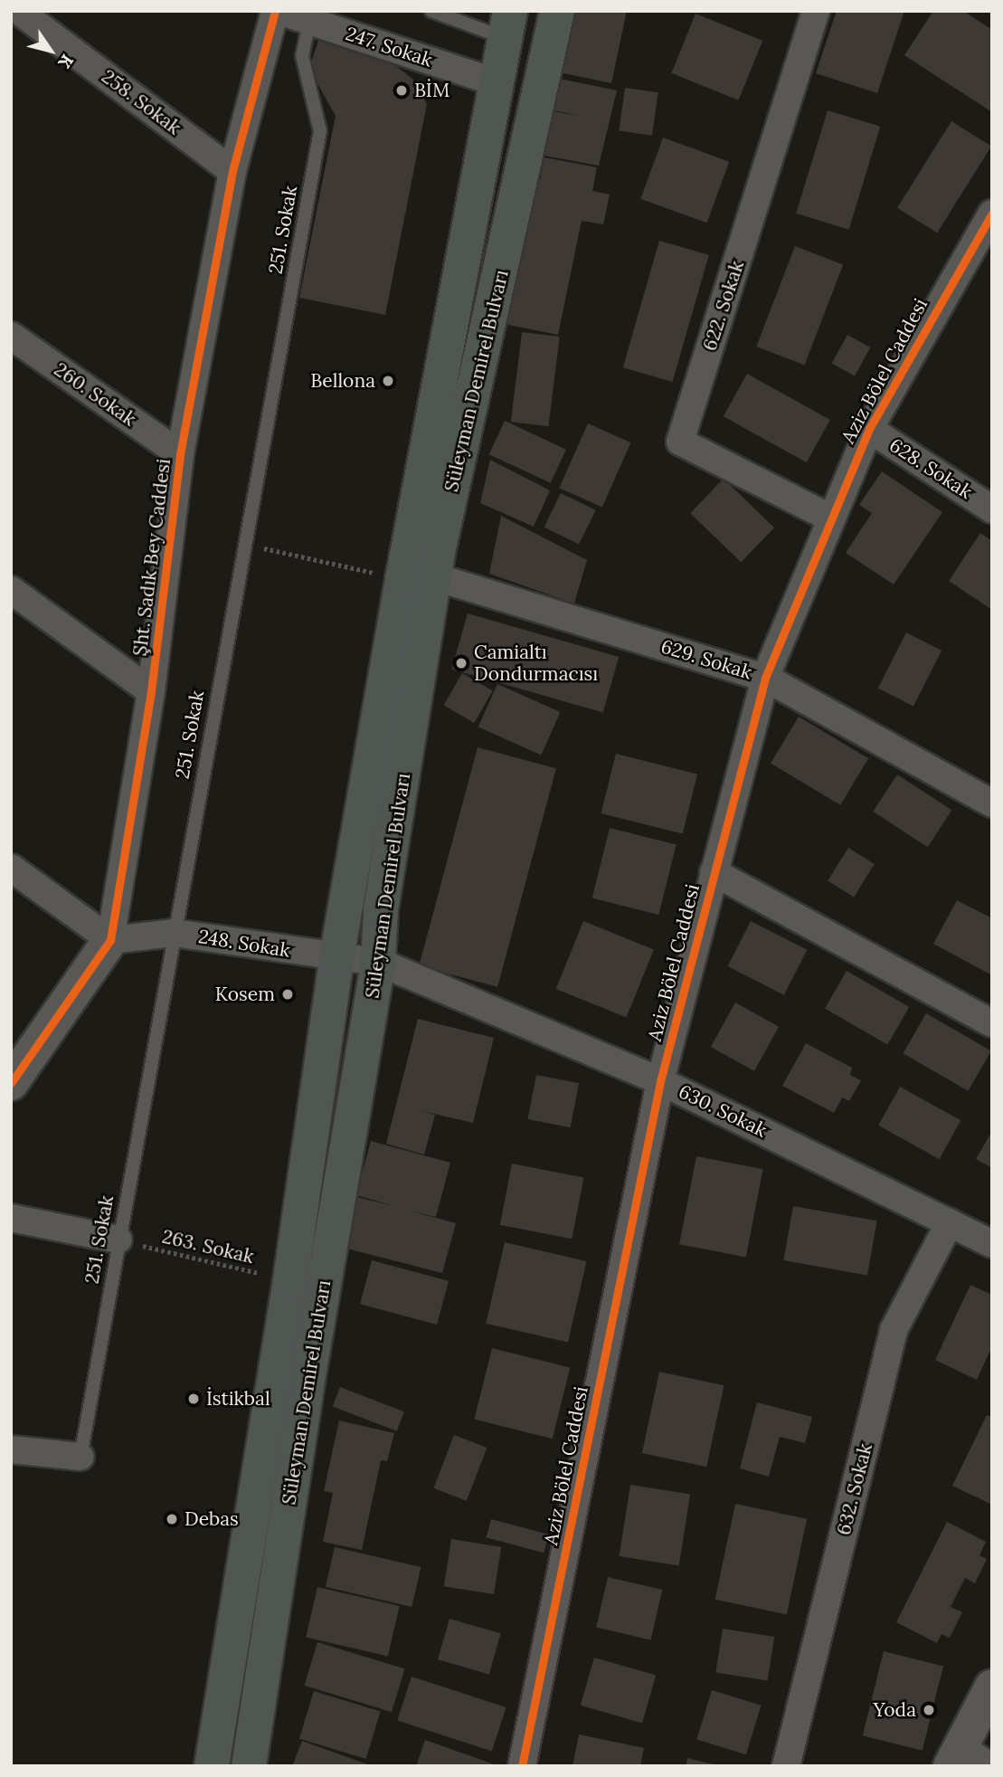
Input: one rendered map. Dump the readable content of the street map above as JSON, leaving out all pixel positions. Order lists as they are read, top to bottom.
{
  "streets": {
    "main road": ["Süleyman Demirel Bulvarı"],
    "street": [
      "247. Sokak",
      "258. Sokak",
      "622. Sokak",
      "Aziz Bölel Caddesi",
      "260. Sokak",
      "628. Sokak",
      "Şht. Sadık Bey Caddesi",
      "629. Sokak",
      "248. Sokak",
      "630. Sokak",
      "632. Sokak"
    ],
    "lane": ["251. Sokak"],
    "path": ["263. Sokak"]
  },
  "crossings": [
    ["247. Sokak", "251. Sokak"],
    ["247. Sokak", "Süleyman Demirel Bulvarı"],
    ["247. Sokak", "Şht. Sadık Bey Caddesi"],
    ["258. Sokak", "Şht. Sadık Bey Caddesi"],
    ["251. Sokak", "248. Sokak"],
    ["251. Sokak", "263. Sokak"],
    ["622. Sokak", "Aziz Bölel Caddesi"],
    ["Aziz Bölel Caddesi", "628. Sokak"],
    ["Aziz Bölel Caddesi", "629. Sokak"],
    ["Aziz Bölel Caddesi", "630. Sokak"],
    ["Süleyman Demirel Bulvarı", "629. Sokak"],
    ["Süleyman Demirel Bulvarı", "248. Sokak"],
    ["Süleyman Demirel Bulvarı", "630. Sokak"],
    ["Süleyman Demirel Bulvarı", "263. Sokak"],
    ["260. Sokak", "Şht. Sadık Bey Caddesi"],
    ["Şht. Sadık Bey Caddesi", "248. Sokak"],
    ["248. Sokak", "630. Sokak"],
    ["630. Sokak", "632. Sokak"]
  ],
  "places": [
    "BİM",
    "Bellona",
    "Camialtı Dondurmacısı",
    "Kosem",
    "İstikbal",
    "Debas",
    "Yoda"
  ],
  "north": "bottom right"
}
